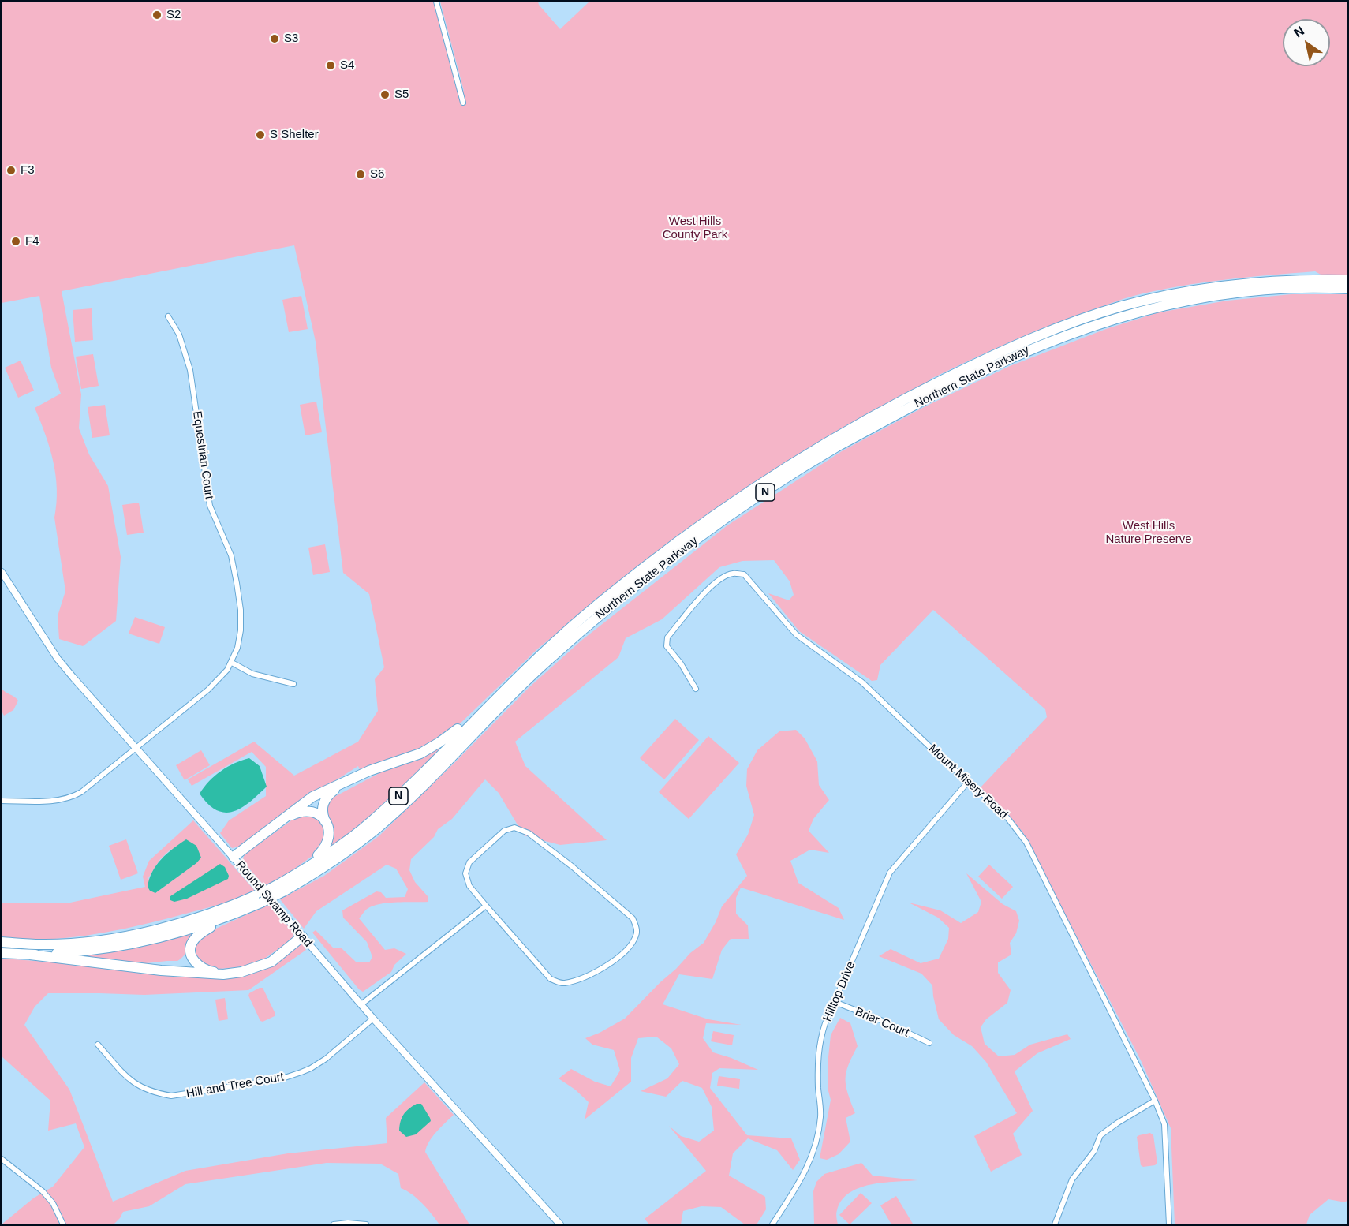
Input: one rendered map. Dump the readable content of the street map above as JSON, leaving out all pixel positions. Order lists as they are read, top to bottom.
{
  "streets": {
    "highway": ["Northern State Parkway", "N"],
    "street": [
      "Equestrian Court",
      "Mount Misery Road",
      "Round Swamp Road",
      "Hilltop Drive",
      "Briar Court",
      "Hill and Tree Court"
    ]
  },
  "crossings": [
    ["Equestrian Court", "Round Swamp Road"],
    ["Mount Misery Road", "Hilltop Drive"],
    ["Round Swamp Road", "Hill and Tree Court"],
    ["Hilltop Drive", "Briar Court"]
  ],
  "parks": ["West Hills County Park", "West Hills Nature Preserve"],
  "places": [
    "S2",
    "S3",
    "S4",
    "S5",
    "S Shelter",
    "F3",
    "S6",
    "F4"
  ],
  "north": "top left"
}
